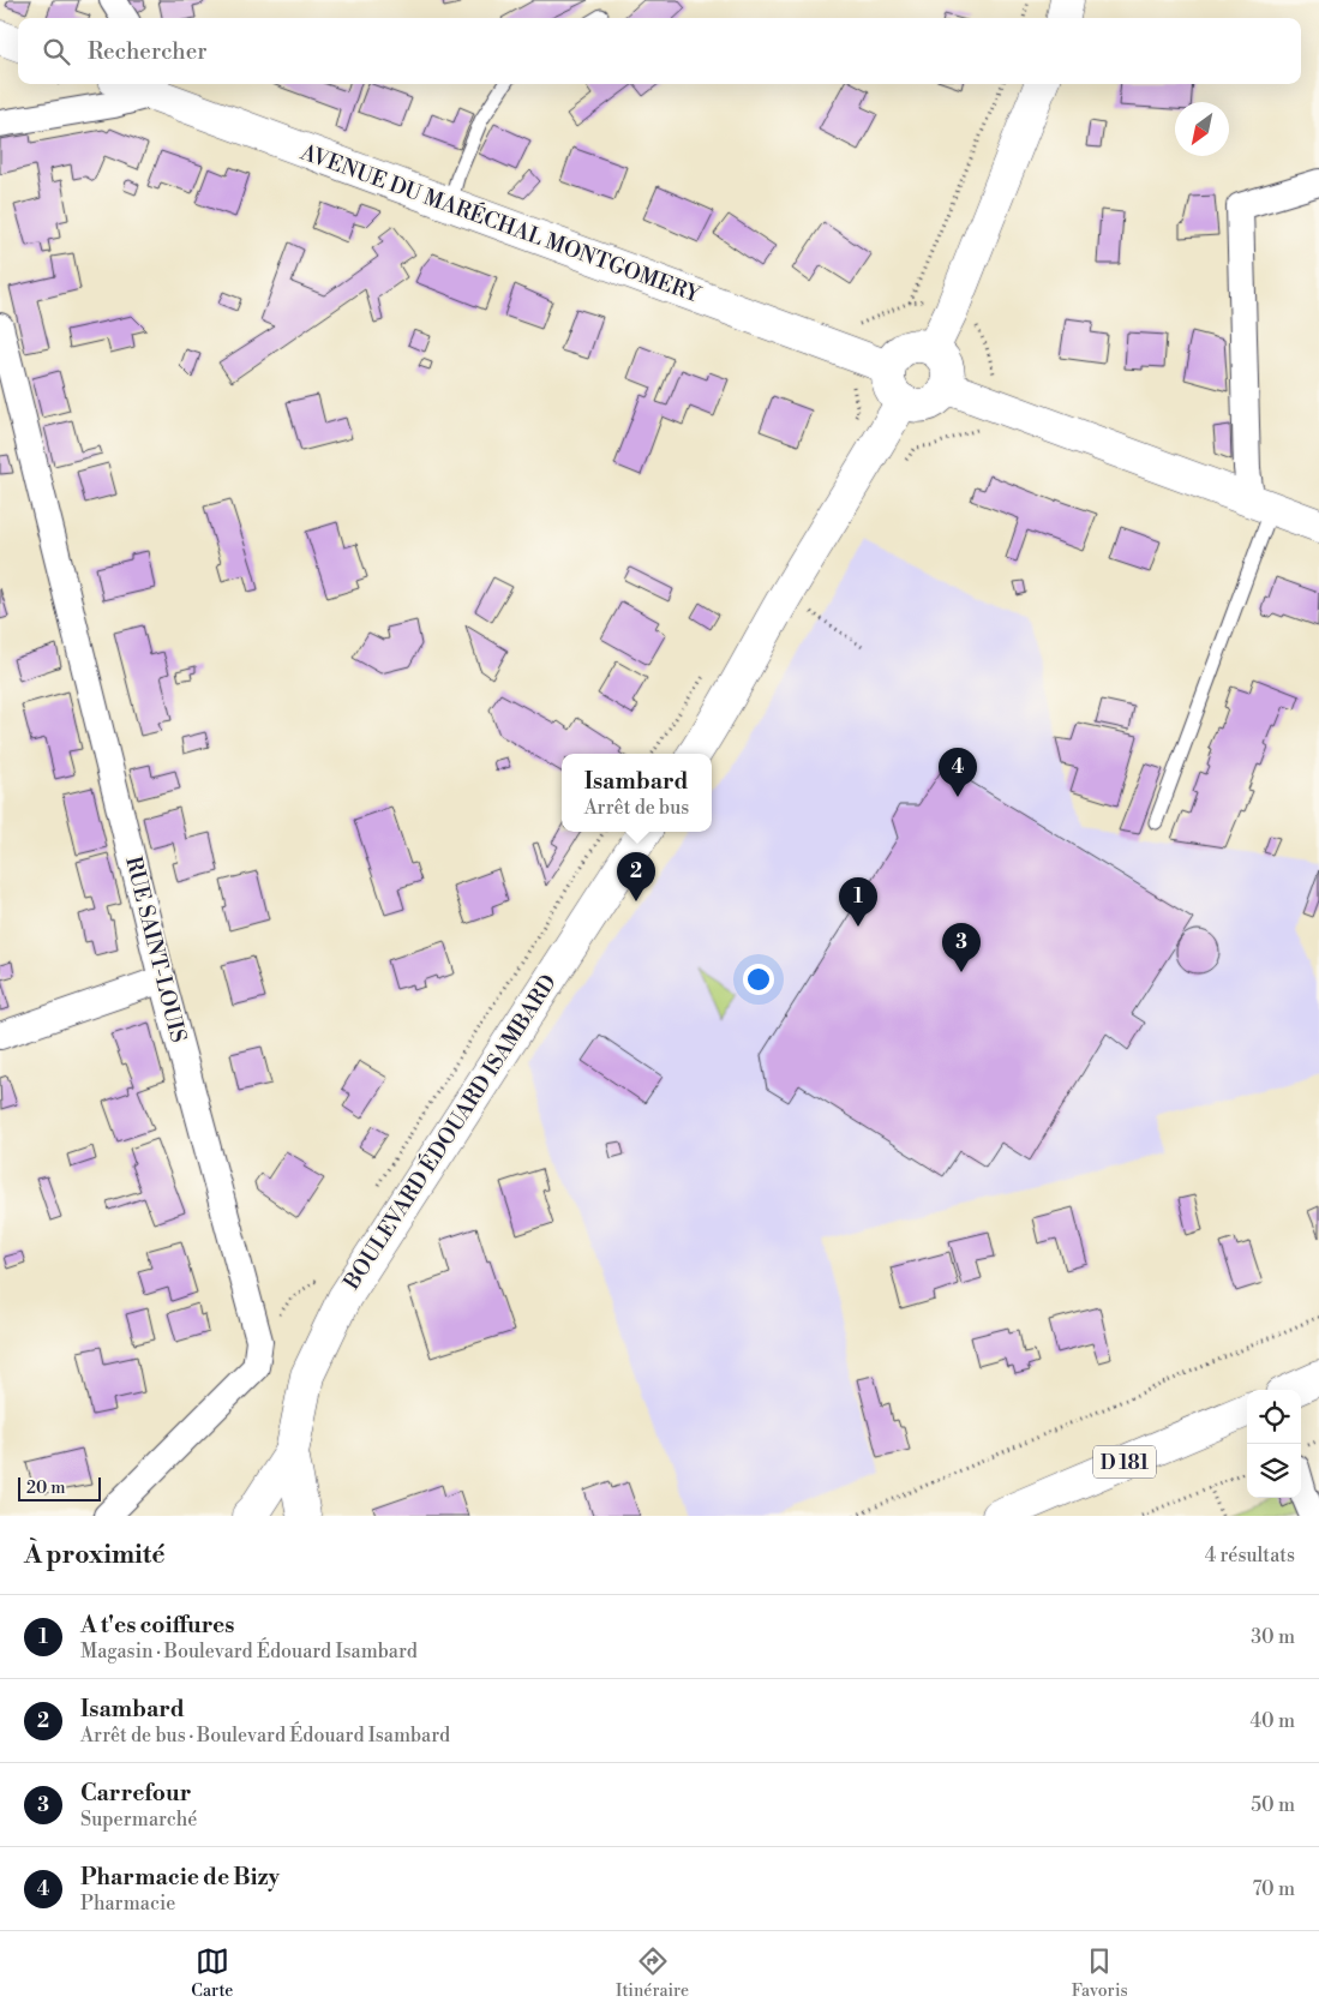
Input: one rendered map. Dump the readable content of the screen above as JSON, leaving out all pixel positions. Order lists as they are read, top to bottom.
{
  "streets": {
    "main road": ["AVENUE DU MARÉCHAL MONTGOMERY", "BOULEVARD ÉDOUARD ISAMBARD", "D 181"],
    "street": ["RUE SAINT-LOUIS"]
  },
  "scale_bar": "20 m",
  "north": "bottom left",
  "page": {
    "search": "Rechercher",
    "pins": [
      "4",
      "2",
      "1",
      "3"
    ],
    "popup": ["Isambard", "Arrêt de bus"],
    "scale": "20 m",
    "heading": ["À proximité", "4 résultats"],
    "list": [
      {
        "mark": "1",
        "name": "A t'es coiffures",
        "note": "Magasin · Boulevard Édouard Isambard",
        "value": "30 m"
      },
      {
        "mark": "2",
        "name": "Isambard",
        "note": "Arrêt de bus · Boulevard Édouard Isambard",
        "value": "40 m"
      },
      {
        "mark": "3",
        "name": "Carrefour",
        "note": "Supermarché",
        "value": "50 m"
      },
      {
        "mark": "4",
        "name": "Pharmacie de Bizy",
        "note": "Pharmacie",
        "value": "70 m"
      }
    ],
    "nav": ["Carte", "Itinéraire", "Favoris"]
  }
}
